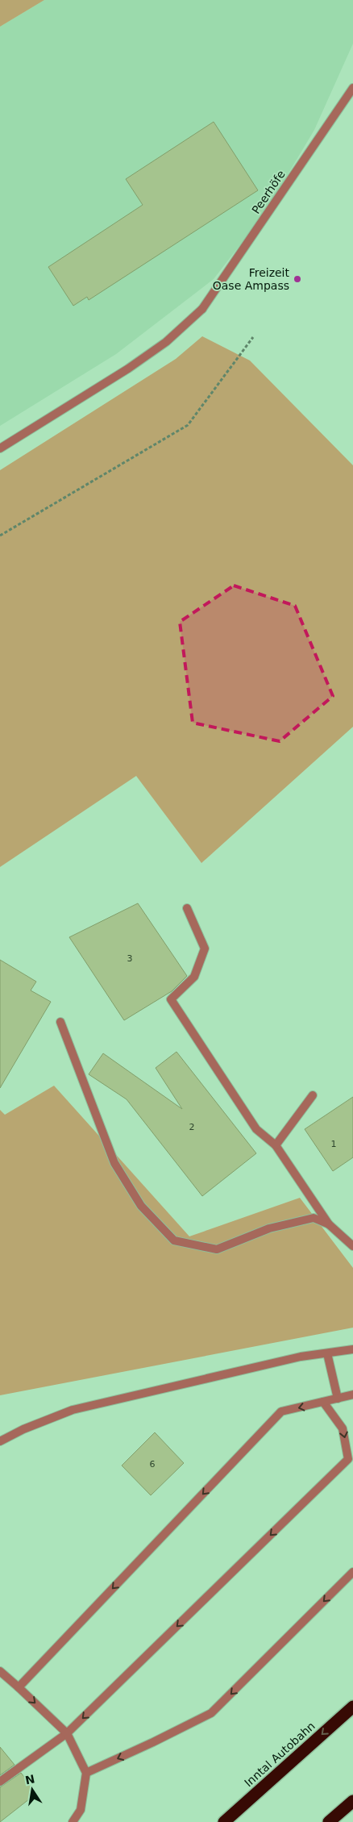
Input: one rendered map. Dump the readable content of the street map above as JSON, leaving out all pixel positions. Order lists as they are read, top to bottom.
{
  "streets": {
    "highway": ["Inntal Autobahn"],
    "street": ["Peerhöfe"]
  },
  "one_way": ["Inntal Autobahn"],
  "places": ["Freizeit Oase Ampass"],
  "house_numbers": [
    "3",
    "2",
    "1",
    "6"
  ],
  "north": "top"
}
